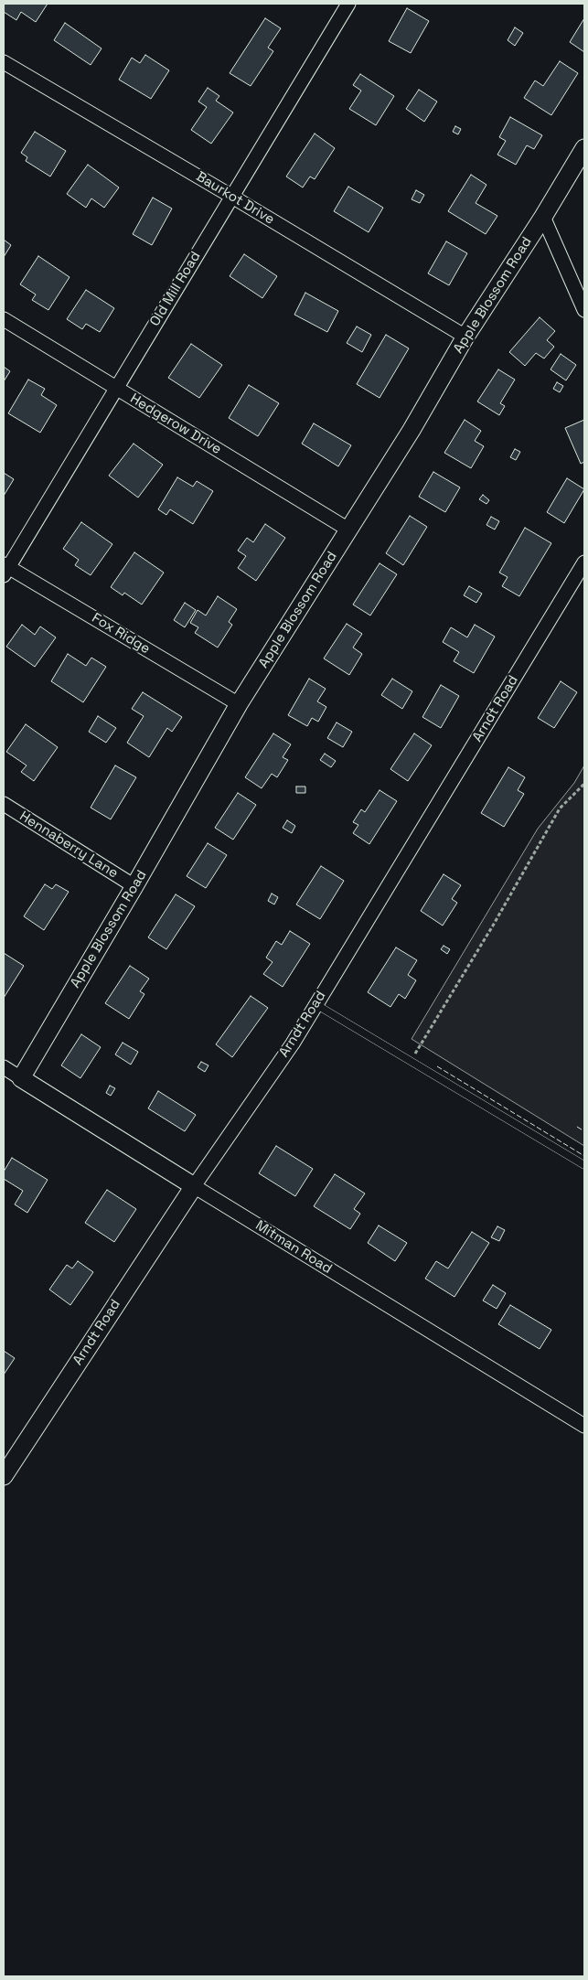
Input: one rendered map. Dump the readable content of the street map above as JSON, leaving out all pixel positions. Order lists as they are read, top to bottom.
{
  "streets": {
    "street": [
      "Baurkot Drive",
      "Old Mill Road",
      "Apple Blossom Road",
      "Hedgerow Drive",
      "Fox Ridge",
      "Arndt Road",
      "Hennaberry Lane",
      "Mitman Road"
    ]
  },
  "crossings": [
    ["Baurkot Drive", "Old Mill Road"],
    ["Baurkot Drive", "Apple Blossom Road"],
    ["Old Mill Road", "Hedgerow Drive"],
    ["Old Mill Road", "Fox Ridge"],
    ["Apple Blossom Road", "Hedgerow Drive"],
    ["Apple Blossom Road", "Fox Ridge"],
    ["Apple Blossom Road", "Hennaberry Lane"],
    ["Apple Blossom Road", "Mitman Road"],
    ["Arndt Road", "Mitman Road"]
  ]
}
